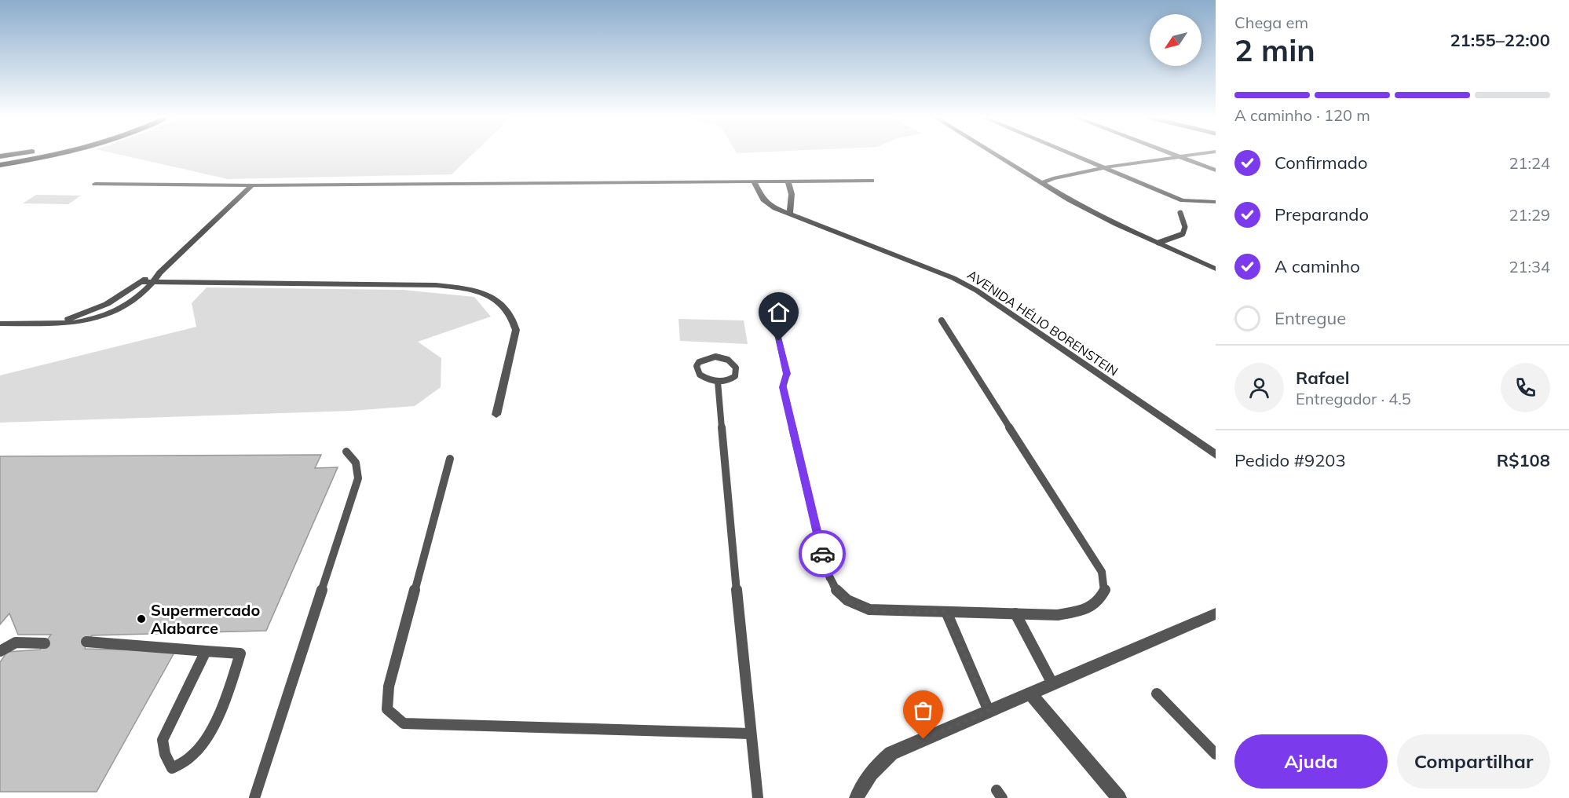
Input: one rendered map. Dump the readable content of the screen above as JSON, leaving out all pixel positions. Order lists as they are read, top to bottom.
{
  "streets": {
    "street": ["AVENIDA HÉLIO BORENSTEIN"]
  },
  "places": ["Supermercado Alabarce"],
  "north": "bottom left",
  "page": {
    "heading": ["2 min", "Chega em", "21:55–22:00"],
    "panel": [
      "Rafael",
      "Entregador · 4.5",
      "Pedido #9203",
      "R$108"
    ],
    "bar": "A caminho · 120 m",
    "list": [
      ["Confirmado", "21:24"],
      ["Preparando", "21:29"],
      ["A caminho", "21:34"],
      "Entregue"
    ],
    "buttons": ["Ajuda", "Compartilhar"]
  }
}
